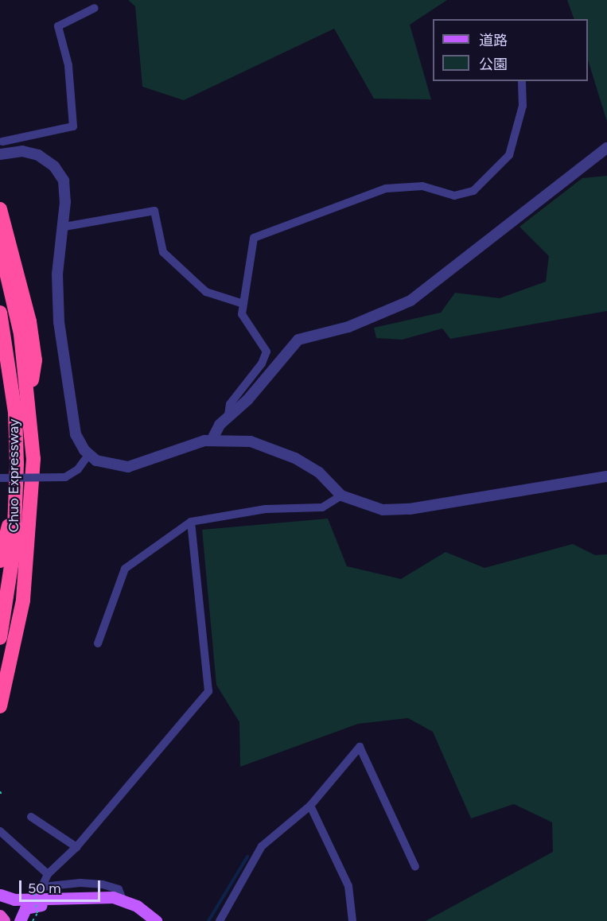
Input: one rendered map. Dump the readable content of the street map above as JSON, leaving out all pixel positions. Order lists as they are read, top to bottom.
{
  "streets": {
    "highway": ["Chuo Expressway"]
  },
  "legend": ["道路", "公園"],
  "scale_bar": "50 m"
}
